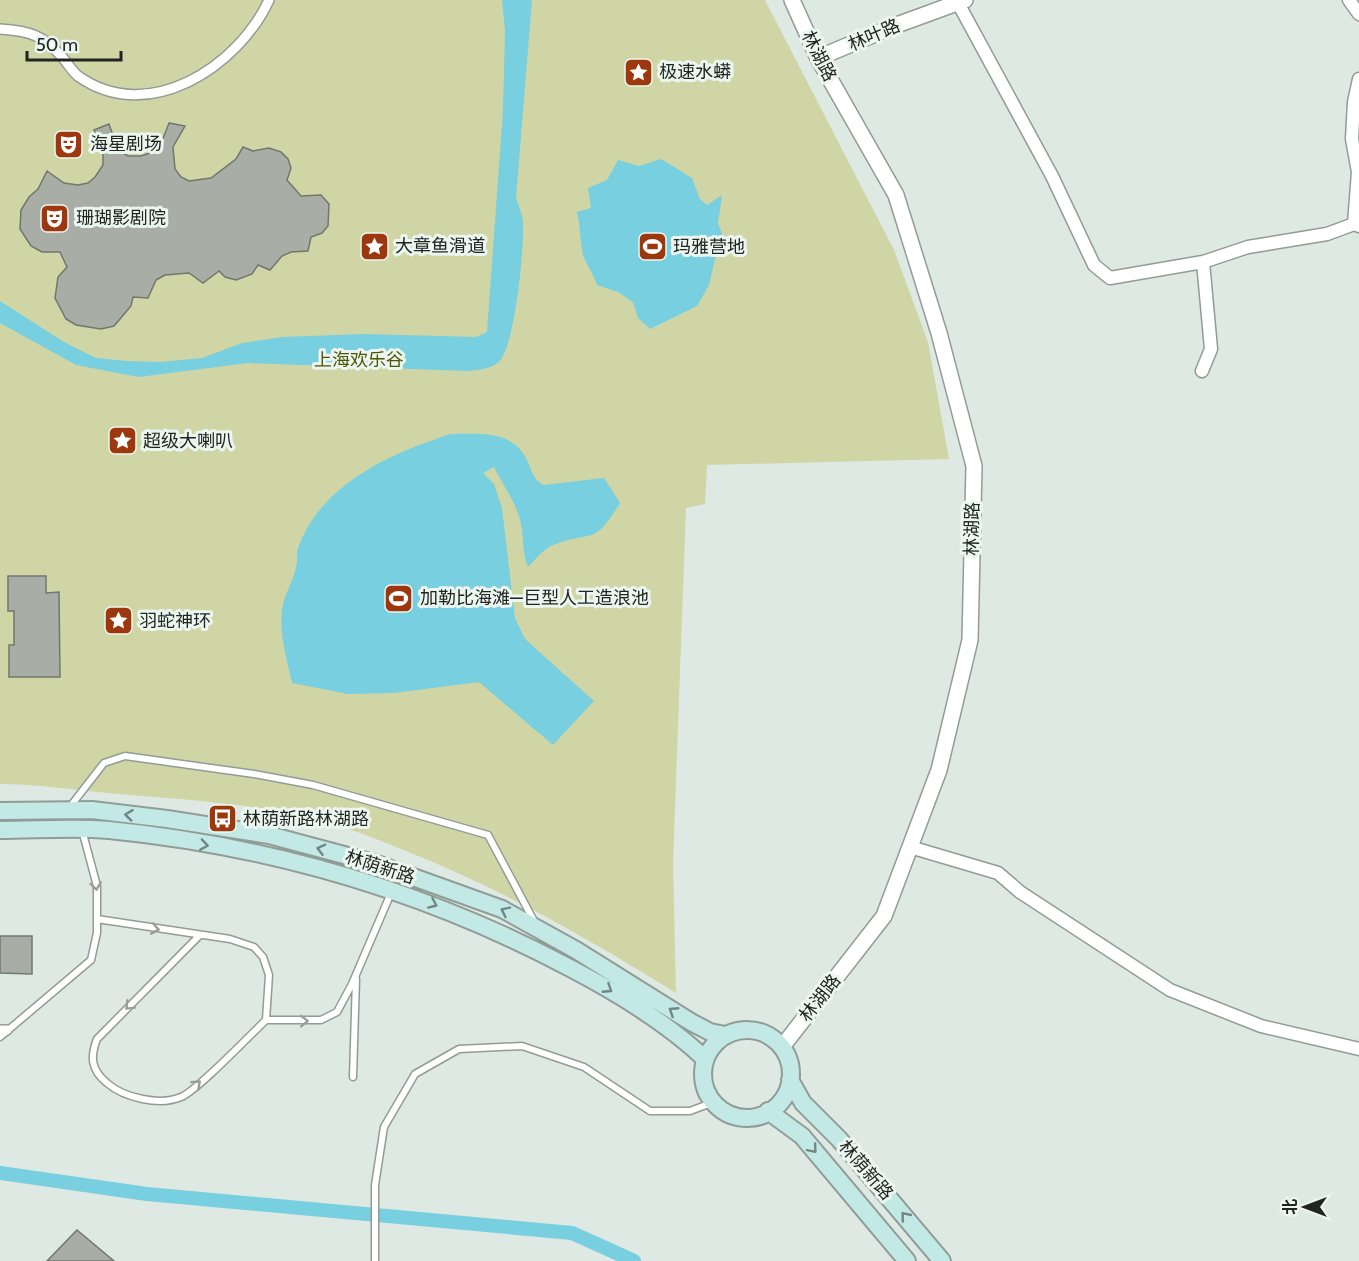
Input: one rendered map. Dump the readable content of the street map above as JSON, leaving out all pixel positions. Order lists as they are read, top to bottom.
{
  "streets": {
    "main road": ["林荫新路"],
    "street": ["林叶路", "林湖路"]
  },
  "crossings": [
    ["林叶路", "林湖路"],
    ["林湖路", "林荫新路"]
  ],
  "parks": ["上海欢乐谷"],
  "places": {
    "place": [
      "极速水蟒",
      "大章鱼滑道",
      "超级大喇叭",
      "羽蛇神环"
    ],
    "theatre": ["海星剧场", "珊瑚影剧院"],
    "sports": ["玛雅营地", "加勒比海滩—巨型人工造浪池"],
    "bus stop": ["林荫新路林湖路"]
  },
  "scale_bar": "50 m",
  "north": "left"
}
